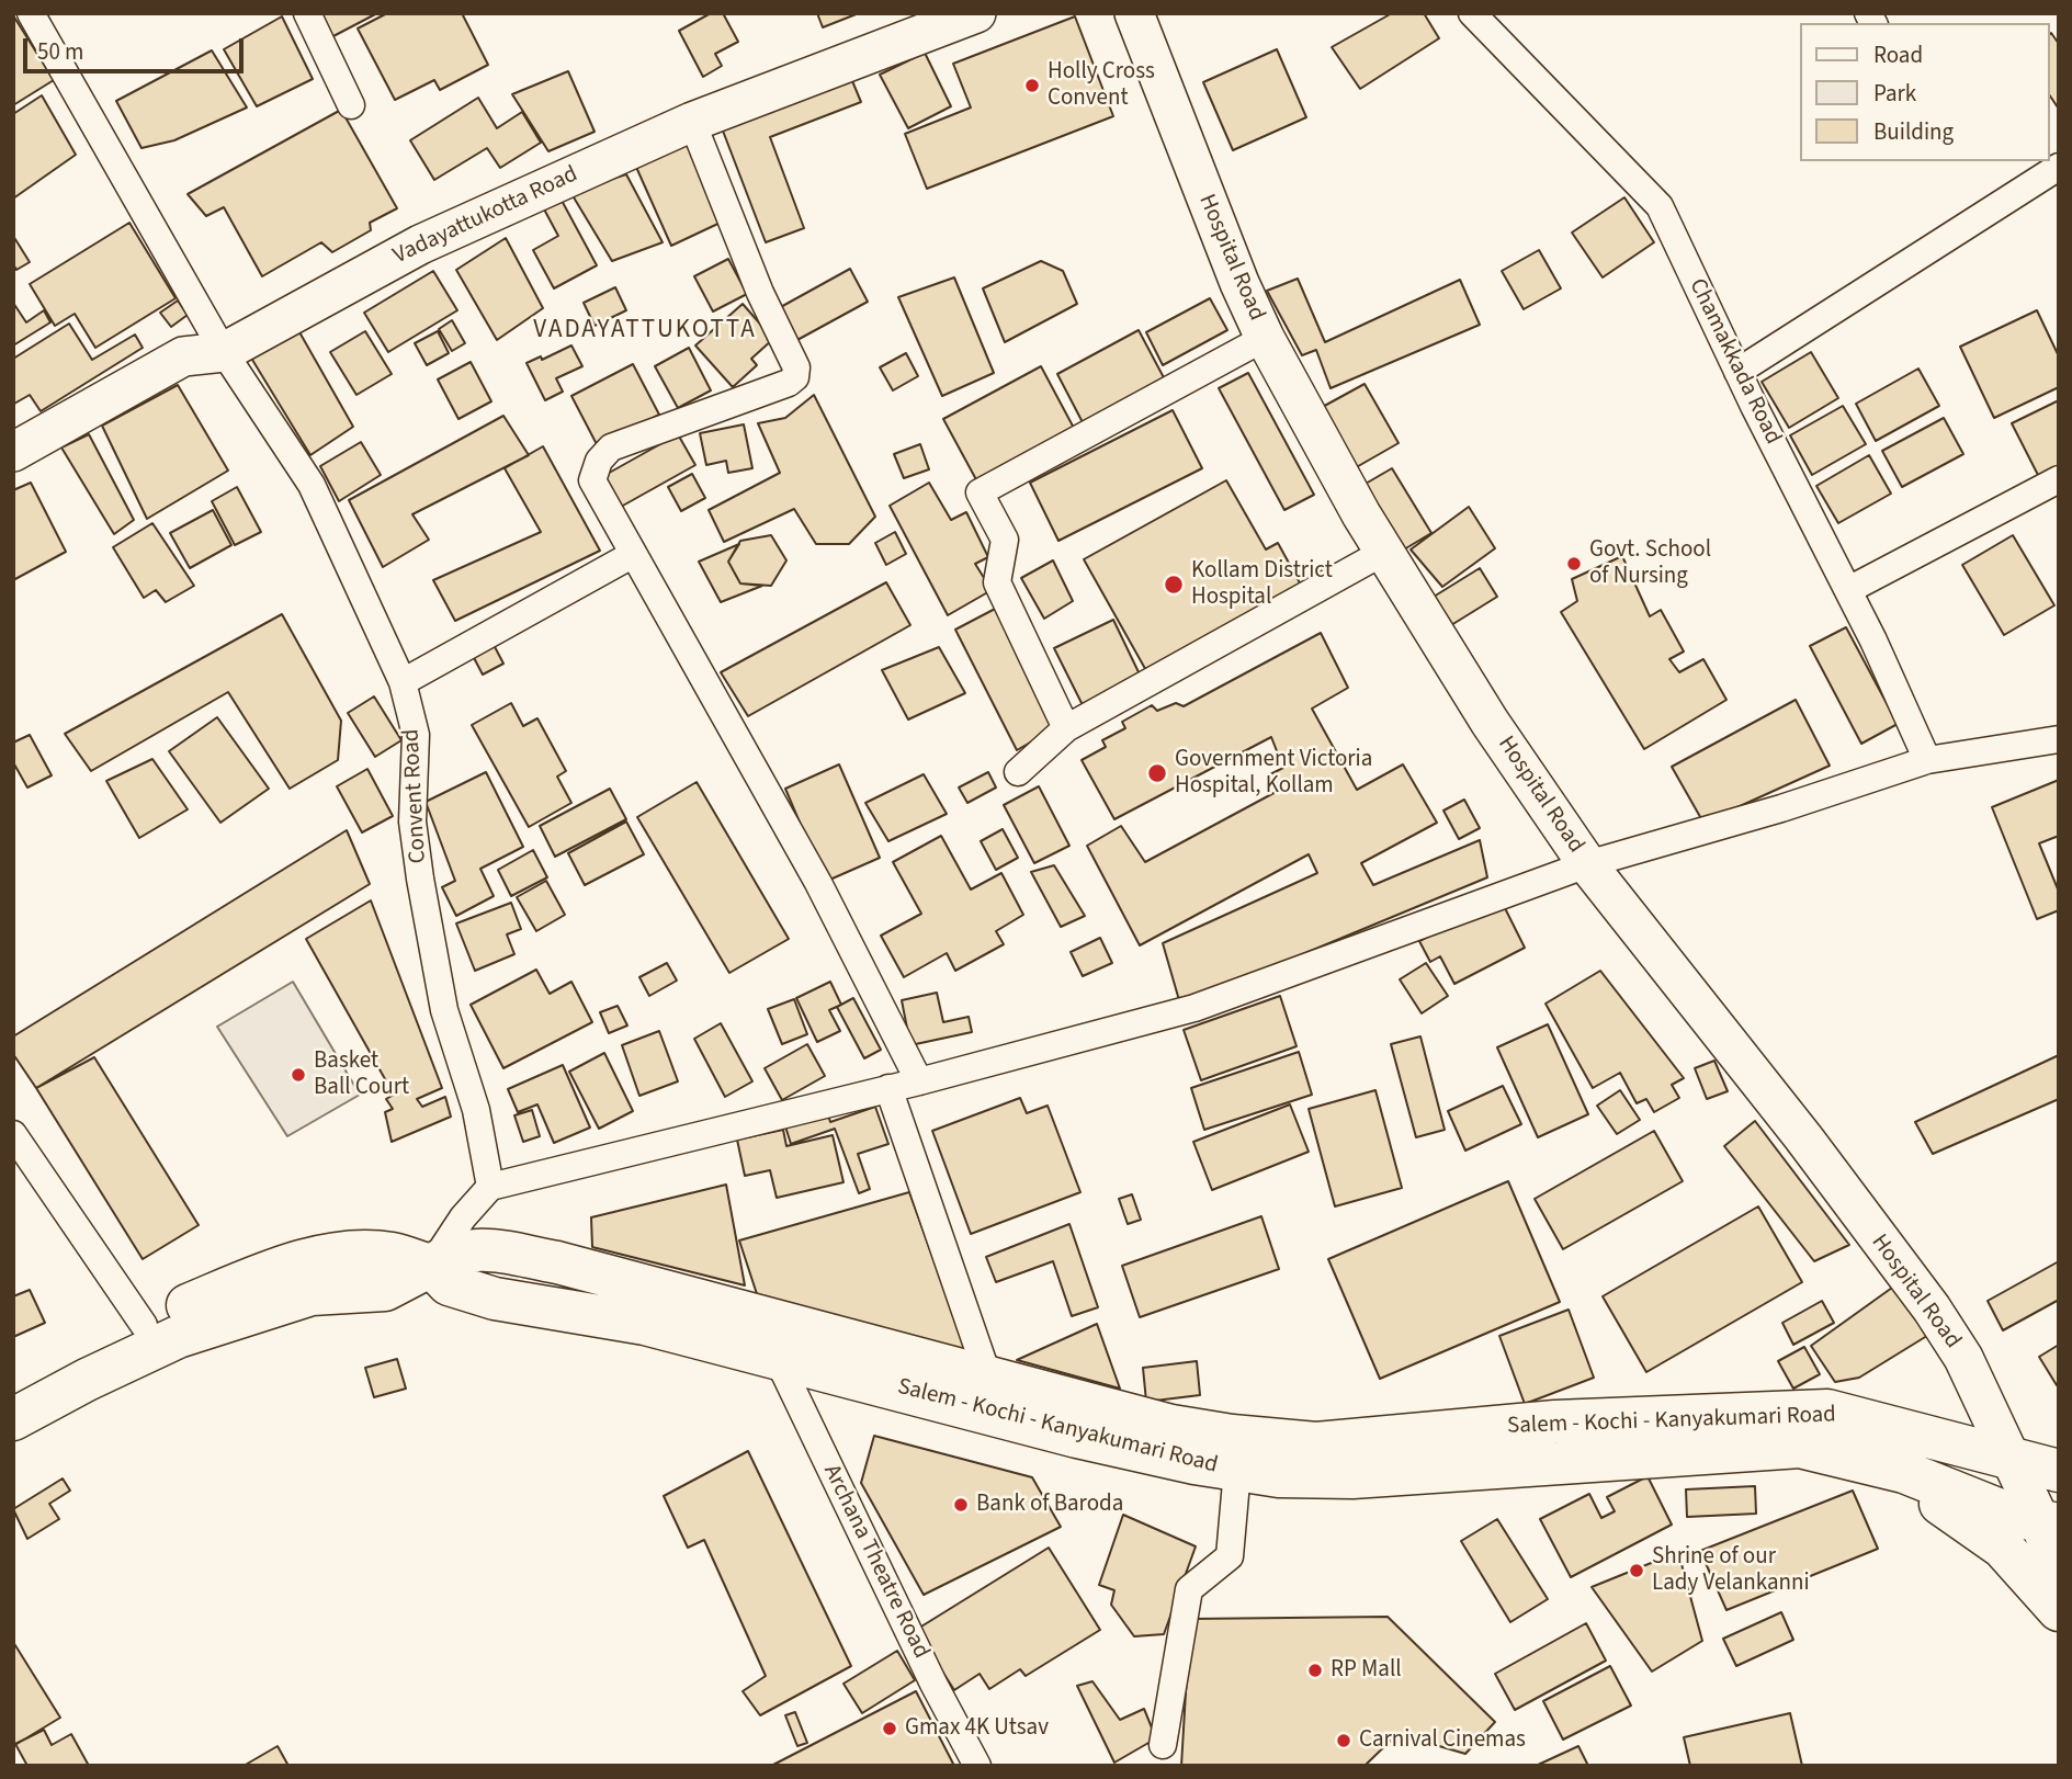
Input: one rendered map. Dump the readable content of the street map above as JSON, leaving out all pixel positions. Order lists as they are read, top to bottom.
{
  "streets": {
    "main road": ["Vadayattukotta Road", "Hospital Road", "Salem - Kochi - Kanyakumari Road"],
    "street": ["Chamakkada Road", "Convent Road", "Archana Theatre Road"]
  },
  "crossings": [
    ["Vadayattukotta Road", "Convent Road"],
    ["Hospital Road", "Salem - Kochi - Kanyakumari Road"],
    ["Salem - Kochi - Kanyakumari Road", "Archana Theatre Road"]
  ],
  "districts": ["VADAYATTUKOTTA"],
  "places": [
    "Holly Cross Convent",
    "Govt. School of Nursing",
    "Kollam District Hospital",
    "Government Victoria Hospital, Kollam",
    "Basket Ball Court",
    "Bank of Baroda",
    "Shrine of our Lady Velankanni",
    "RP Mall",
    "Gmax 4K Utsav",
    "Carnival Cinemas"
  ],
  "legend": ["Road", "Park", "Building"],
  "scale_bar": "50 m"
}
